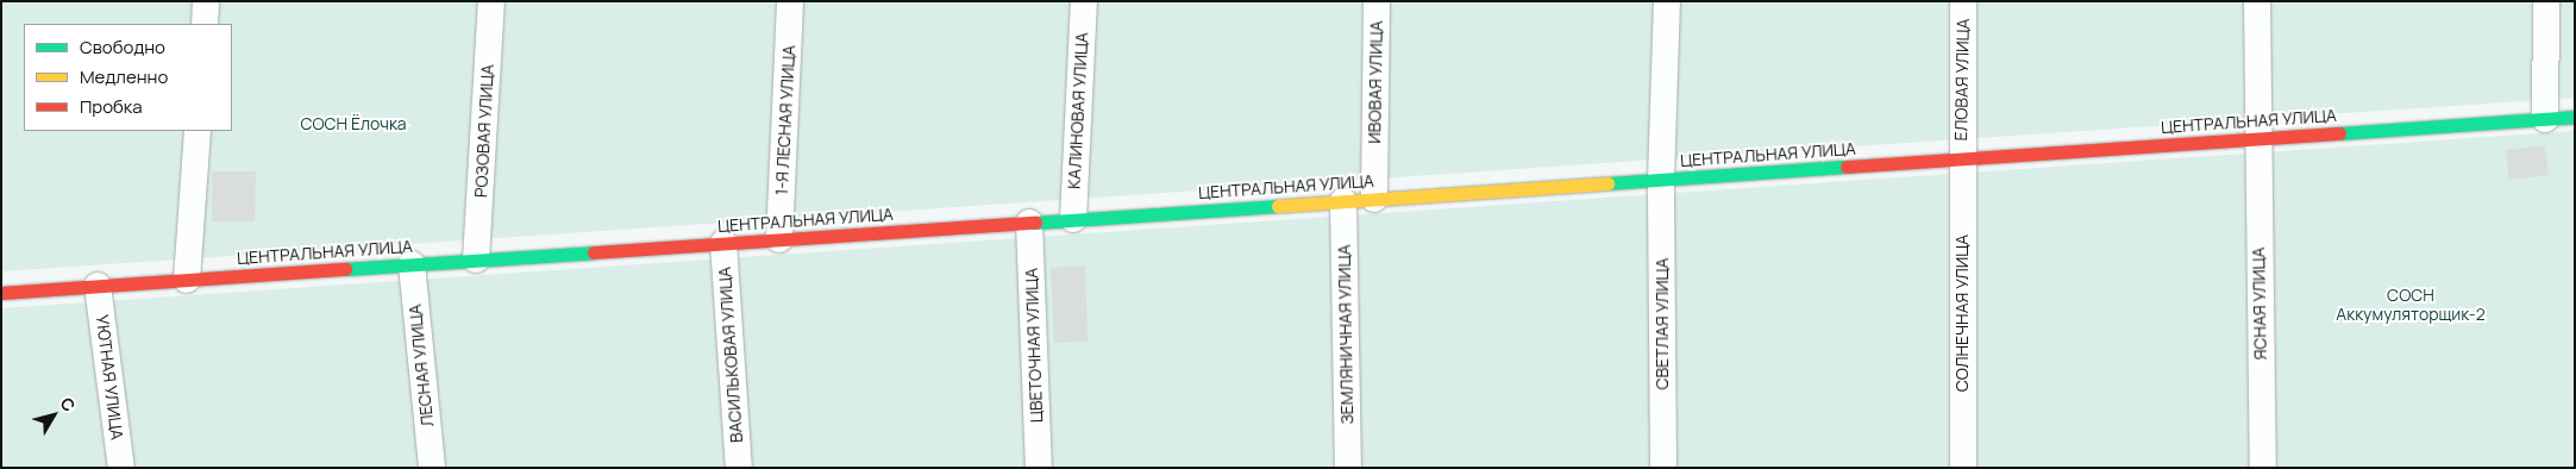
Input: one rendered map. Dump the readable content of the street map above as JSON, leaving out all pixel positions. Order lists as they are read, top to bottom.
{
  "streets": {
    "street": [
      "ЕЛОВАЯ УЛИЦА",
      "ИВОВАЯ УЛИЦА",
      "КАЛИНОВАЯ УЛИЦА",
      "1-Я ЛЕСНАЯ УЛИЦА",
      "ЦЕНТРАЛЬНАЯ УЛИЦА",
      "РОЗОВАЯ УЛИЦА",
      "ЯСНАЯ УЛИЦА",
      "СОЛНЕЧНАЯ УЛИЦА",
      "СВЕТЛАЯ УЛИЦА",
      "ЗЕМЛЯНИЧНАЯ УЛИЦА",
      "ЦВЕТОЧНАЯ УЛИЦА",
      "ВАСИЛЬКОВАЯ УЛИЦА",
      "ЛЕСНАЯ УЛИЦА",
      "УЮТНАЯ УЛИЦА"
    ]
  },
  "crossings": [
    ["ЕЛОВАЯ УЛИЦА", "ЦЕНТРАЛЬНАЯ УЛИЦА"],
    ["ЕЛОВАЯ УЛИЦА", "СОЛНЕЧНАЯ УЛИЦА"],
    ["ИВОВАЯ УЛИЦА", "ЦЕНТРАЛЬНАЯ УЛИЦА"],
    ["КАЛИНОВАЯ УЛИЦА", "ЦЕНТРАЛЬНАЯ УЛИЦА"],
    ["1-Я ЛЕСНАЯ УЛИЦА", "ЦЕНТРАЛЬНАЯ УЛИЦА"],
    ["ЦЕНТРАЛЬНАЯ УЛИЦА", "РОЗОВАЯ УЛИЦА"],
    ["ЦЕНТРАЛЬНАЯ УЛИЦА", "ЯСНАЯ УЛИЦА"],
    ["ЦЕНТРАЛЬНАЯ УЛИЦА", "СОЛНЕЧНАЯ УЛИЦА"],
    ["ЦЕНТРАЛЬНАЯ УЛИЦА", "СВЕТЛАЯ УЛИЦА"],
    ["ЦЕНТРАЛЬНАЯ УЛИЦА", "ЗЕМЛЯНИЧНАЯ УЛИЦА"],
    ["ЦЕНТРАЛЬНАЯ УЛИЦА", "ЦВЕТОЧНАЯ УЛИЦА"],
    ["ЦЕНТРАЛЬНАЯ УЛИЦА", "ВАСИЛЬКОВАЯ УЛИЦА"],
    ["ЦЕНТРАЛЬНАЯ УЛИЦА", "ЛЕСНАЯ УЛИЦА"],
    ["ЦЕНТРАЛЬНАЯ УЛИЦА", "УЮТНАЯ УЛИЦА"]
  ],
  "parks": ["СОСН Ёлочка", "СОСН Аккумуляторщик-2"],
  "legend": ["Свободно", "Медленно", "Пробка"],
  "north": "top right"
}
